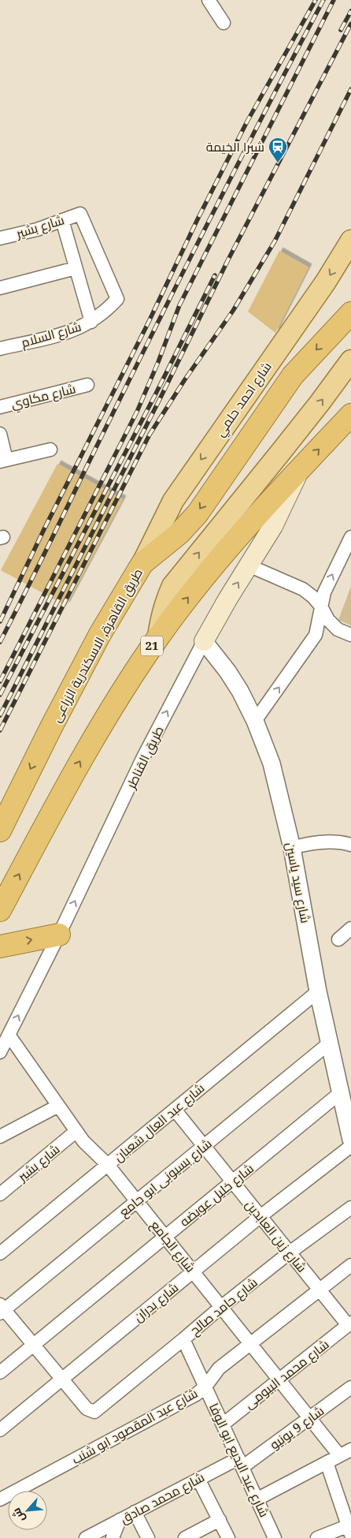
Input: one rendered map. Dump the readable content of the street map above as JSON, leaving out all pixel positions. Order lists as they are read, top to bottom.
{
  "streets": {
    "highway": ["طريق القاهرة, الاسكندرية الزراعى", "21"],
    "main road": ["شارع احمد حلمي", "طريق القناطر"],
    "street": [
      "شارع بشير",
      "شارع السلام",
      "شارع مكاوي",
      "شارع سيد ياسين",
      "شارع عبد العال شعبان",
      "شارع بسيونى ابو جامع",
      "شارع خليل عويضه",
      "شارع زين العابدين",
      "شارع الجامع",
      "شارع بدران",
      "شارع حامد صالح",
      "شارع محمد البيومى",
      "شارع عبد المقصود ابو شنب",
      "شارع 9 يونيو",
      "شارع عبد البديع ابو الوفا",
      "شارع محمد صادق"
    ]
  },
  "crossings": [
    ["شارع بشير", "شارع السلام"],
    ["شارع بشير", "شارع الجامع"],
    ["شارع احمد حلمي", "طريق القاهرة, الاسكندرية الزراعى"],
    ["21", "طريق القناطر"],
    ["طريق القناطر", "شارع سيد ياسين"],
    ["طريق القناطر", "شارع الجامع"],
    ["شارع سيد ياسين", "شارع عبد العال شعبان"],
    ["شارع سيد ياسين", "شارع بسيونى ابو جامع"],
    ["شارع سيد ياسين", "شارع خليل عويضه"],
    ["شارع عبد العال شعبان", "شارع زين العابدين"],
    ["شارع عبد العال شعبان", "شارع الجامع"],
    ["شارع بسيونى ابو جامع", "شارع زين العابدين"],
    ["شارع بسيونى ابو جامع", "شارع الجامع"],
    ["شارع خليل عويضه", "شارع زين العابدين"],
    ["شارع خليل عويضه", "شارع الجامع"],
    ["شارع زين العابدين", "شارع بدران"],
    ["شارع زين العابدين", "شارع حامد صالح"],
    ["شارع زين العابدين", "شارع محمد البيومى"],
    ["شارع زين العابدين", "شارع عبد المقصود ابو شنب"],
    ["شارع الجامع", "شارع بدران"],
    ["شارع الجامع", "شارع حامد صالح"],
    ["شارع الجامع", "شارع محمد البيومى"],
    ["شارع الجامع", "شارع عبد المقصود ابو شنب"],
    ["شارع الجامع", "شارع 9 يونيو"],
    ["شارع بدران", "شارع حامد صالح"],
    ["شارع حامد صالح", "شارع عبد البديع ابو الوفا"],
    ["شارع محمد البيومى", "شارع عبد البديع ابو الوفا"],
    ["شارع عبد المقصود ابو شنب", "شارع عبد البديع ابو الوفا"],
    ["شارع 9 يونيو", "شارع عبد البديع ابو الوفا"],
    ["شارع 9 يونيو", "شارع محمد صادق"],
    ["شارع عبد البديع ابو الوفا", "شارع محمد صادق"]
  ],
  "one_way": ["طريق القناطر"],
  "places": {
    "station": ["شبرا الخيمة"]
  },
  "north": "bottom left"
}
